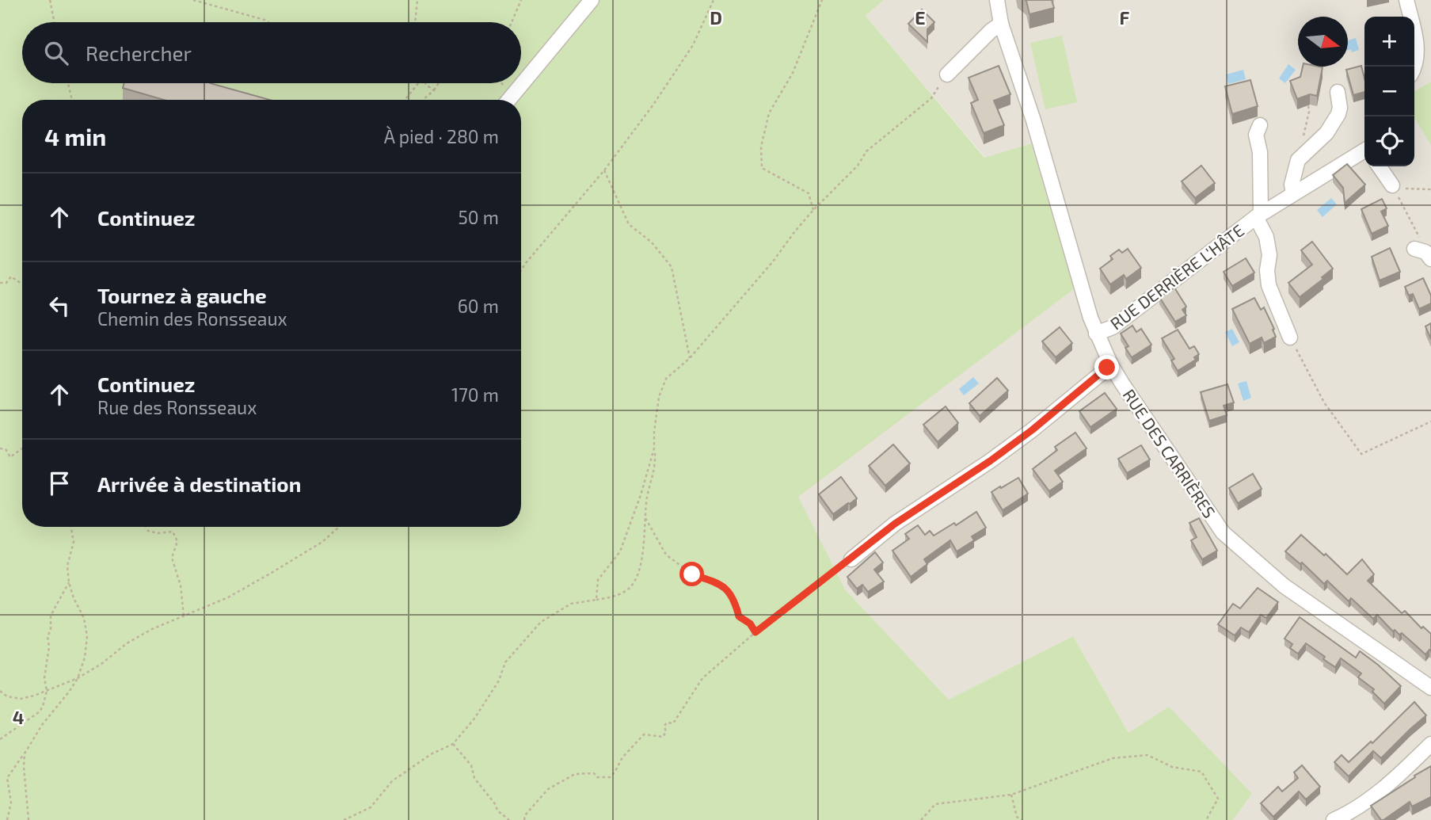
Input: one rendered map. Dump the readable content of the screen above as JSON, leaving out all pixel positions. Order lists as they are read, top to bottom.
{
  "streets": {
    "street": ["RUE DERRIÈRE L'HÂTE", "RUE DES CARRIÈRES"]
  },
  "crossings": [
    ["RUE DERRIÈRE L'HÂTE", "RUE DES CARRIÈRES"]
  ],
  "north": "right",
  "page": {
    "map_buttons": ["+", "−"],
    "search": "Rechercher",
    "heading": ["4 min", "À pied · 280 m"],
    "list": [
      ["Continuez", "50 m"],
      ["Tournez à gauche", "Chemin des Ronsseaux", "60 m"],
      ["Continuez", "Rue des Ronsseaux", "170 m"],
      "Arrivée à destination"
    ]
  },
  "grid": {
    "columns": ["D", "E", "F"],
    "rows": ["4"]
  }
}
